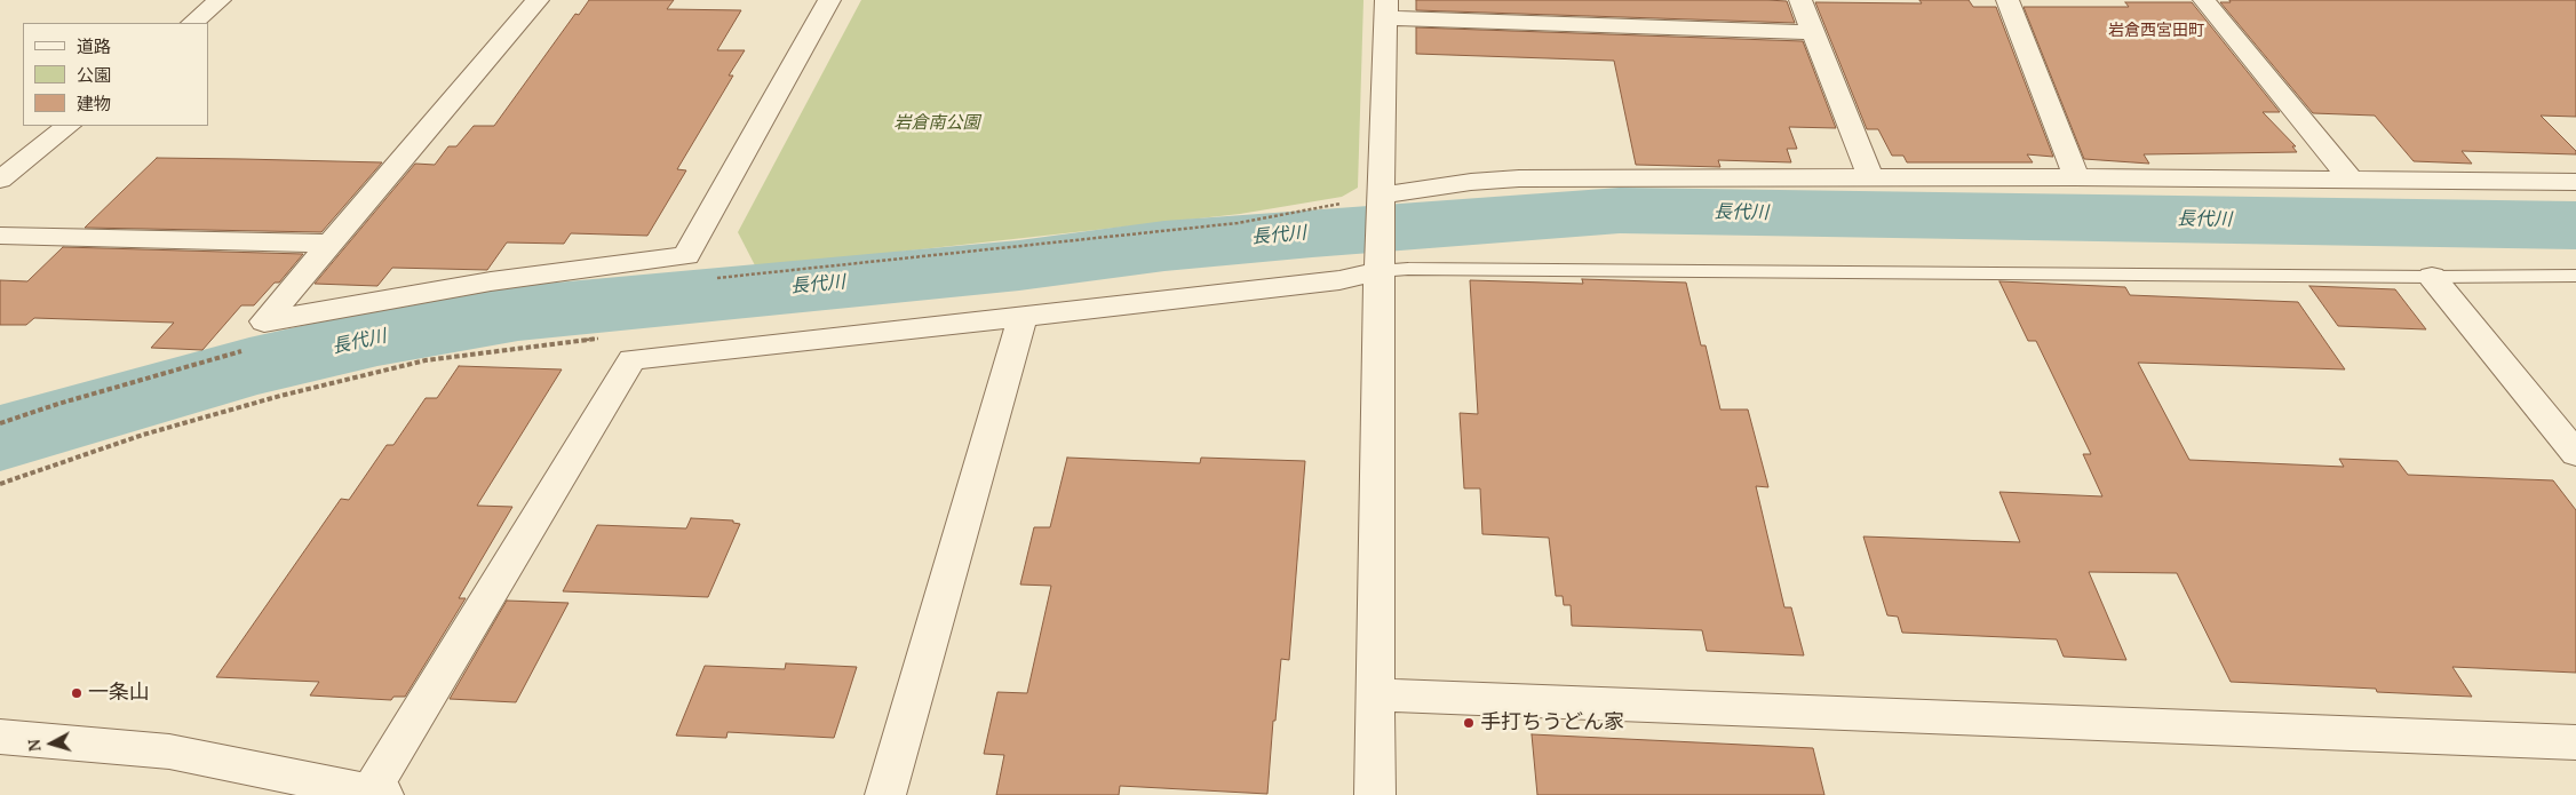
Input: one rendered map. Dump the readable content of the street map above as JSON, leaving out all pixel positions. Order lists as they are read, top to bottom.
{
  "districts": ["岩倉西宮田町"],
  "water": ["長代川"],
  "parks": ["岩倉南公園"],
  "places": ["一条山", "手打ちうどん家"],
  "legend": ["道路", "公園", "建物"],
  "north": "left"
}
